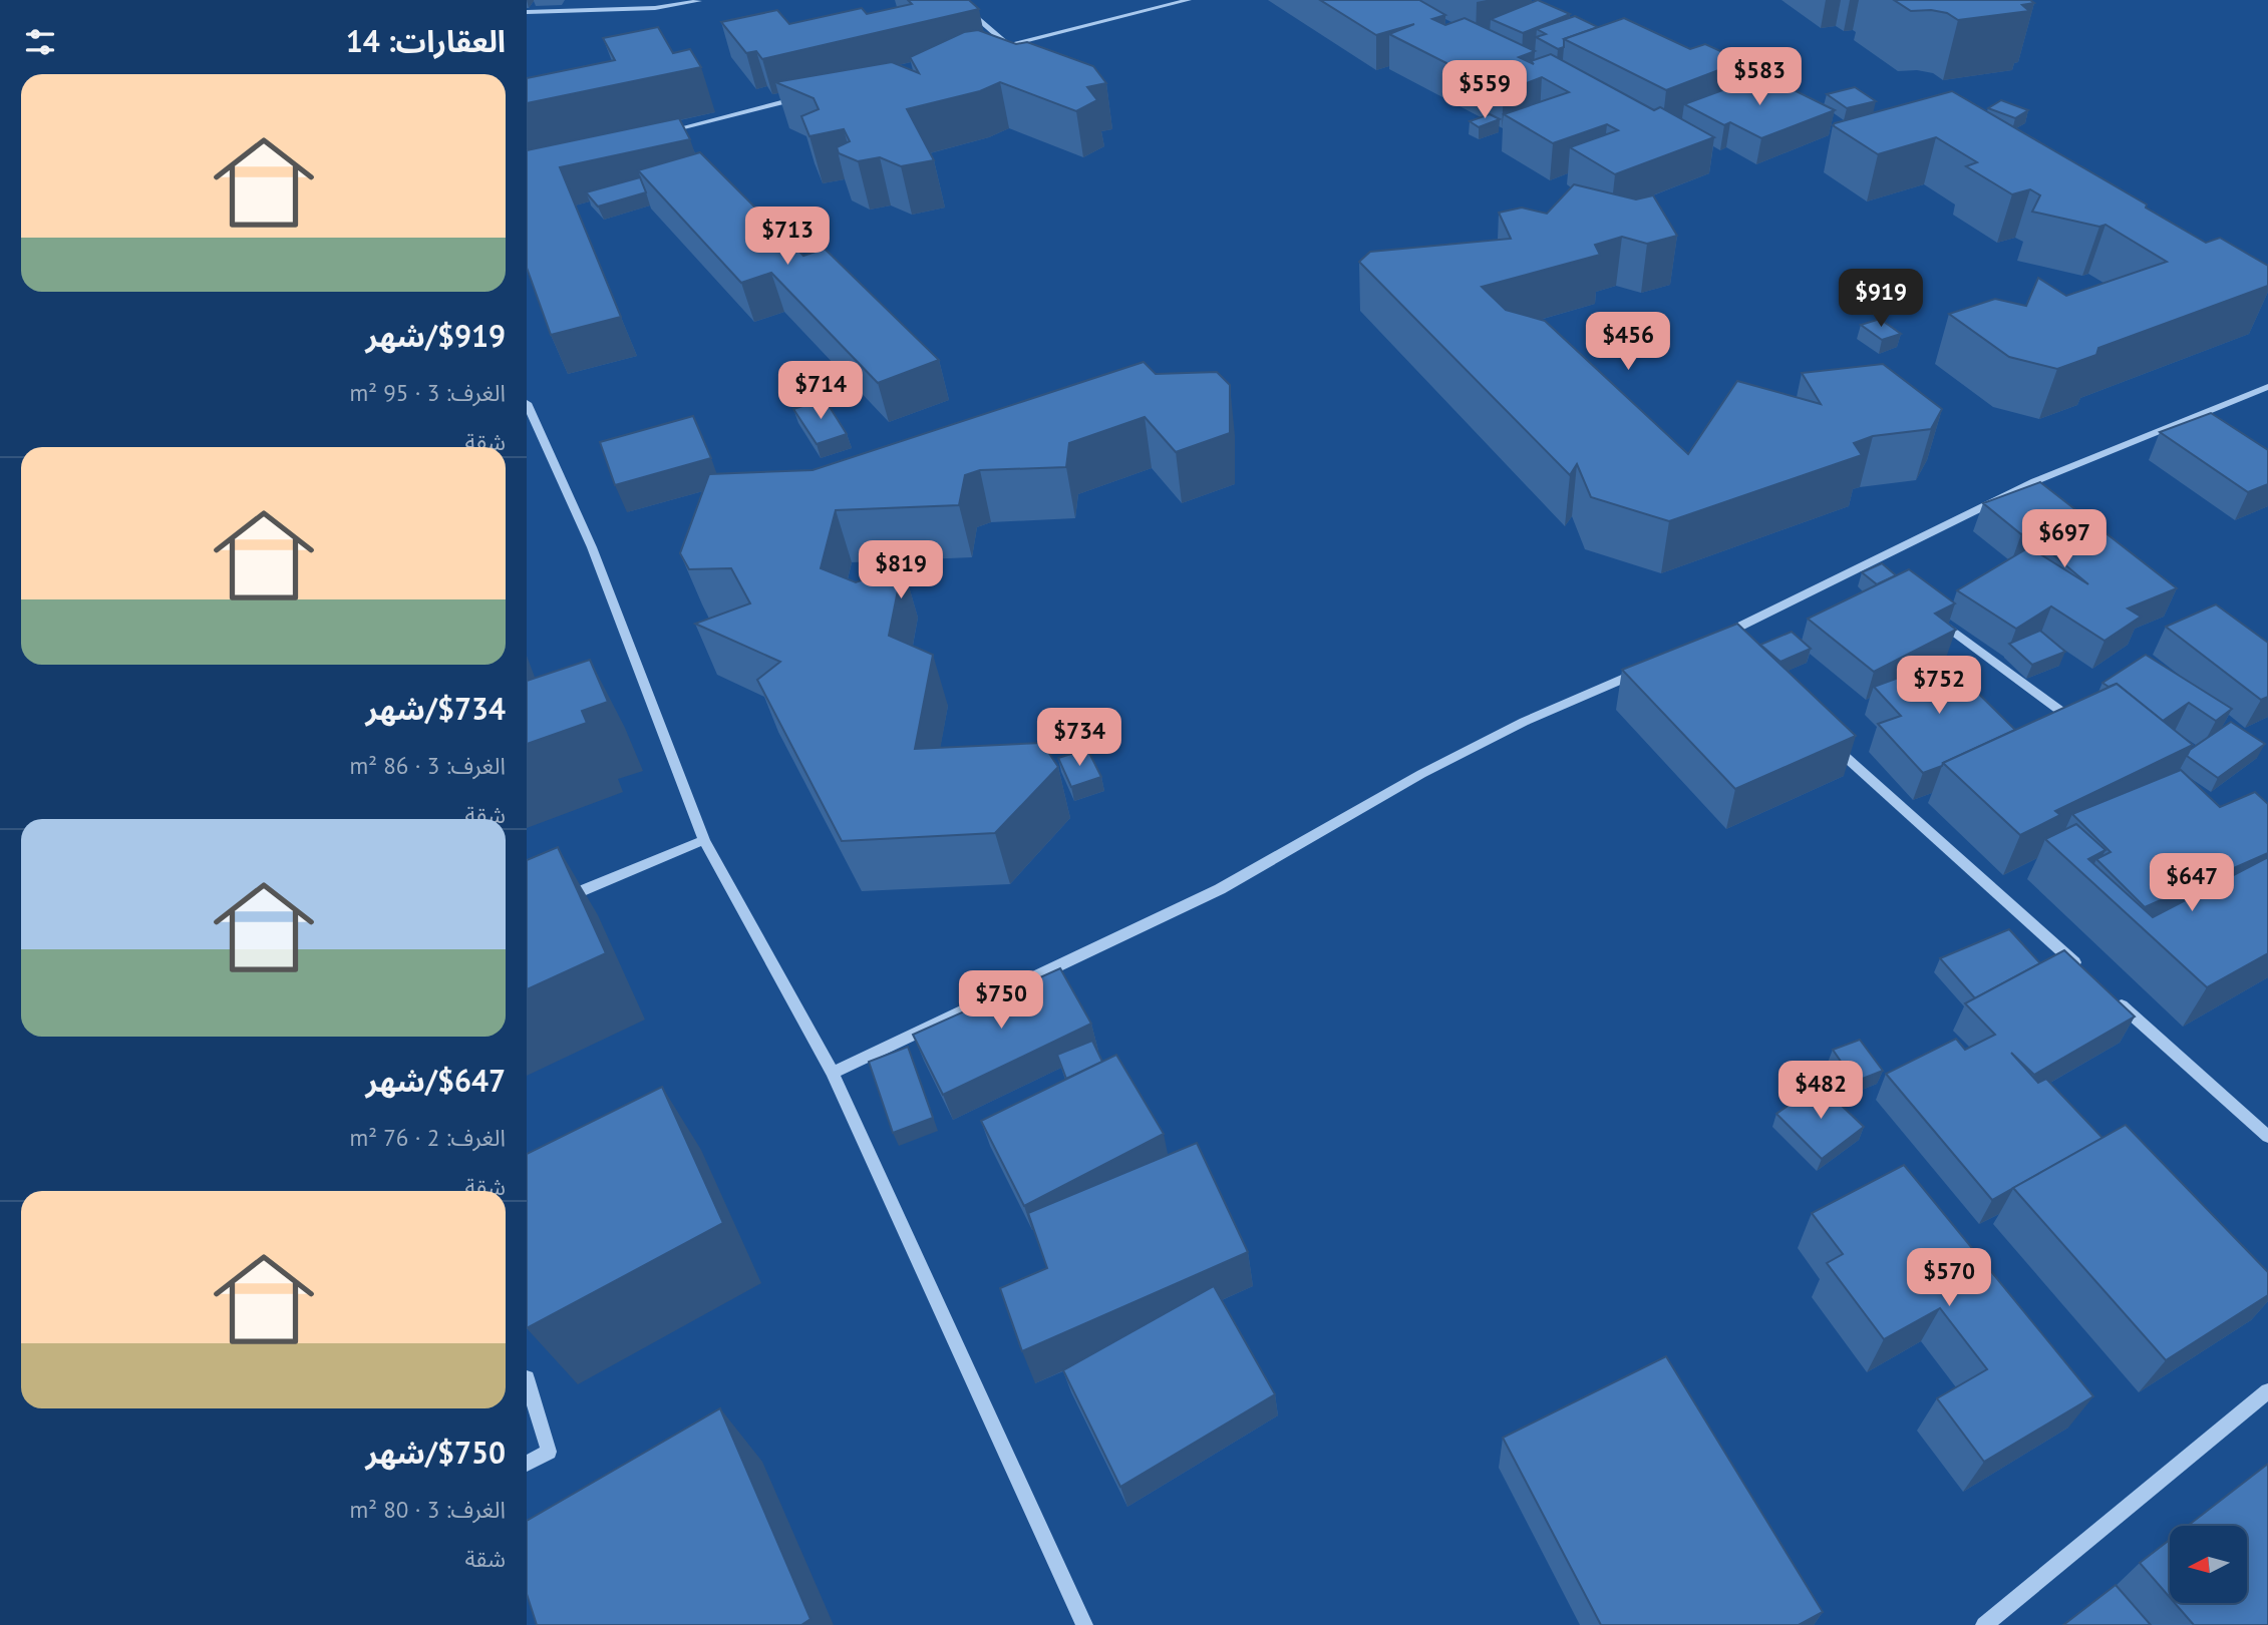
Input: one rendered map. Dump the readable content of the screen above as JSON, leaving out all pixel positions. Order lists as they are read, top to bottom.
{
  "north": "left",
  "page": {
    "heading": "العقارات: 14",
    "price": [
      "$583",
      "$559",
      "$713",
      "$919",
      "$456",
      "$714",
      "$697",
      "$819",
      "$752",
      "$734",
      "$647",
      "$750",
      "$482",
      "$570"
    ],
    "list": [
      {
        "name": "$919/شهر",
        "note": "الغرف: 3 · 95 m² · شقة"
      },
      {
        "name": "$734/شهر",
        "note": "الغرف: 3 · 86 m² · شقة"
      },
      {
        "name": "$647/شهر",
        "note": "الغرف: 2 · 76 m² · شقة"
      },
      {
        "name": "$750/شهر",
        "note": "الغرف: 3 · 80 m² · شقة"
      }
    ]
  }
}
